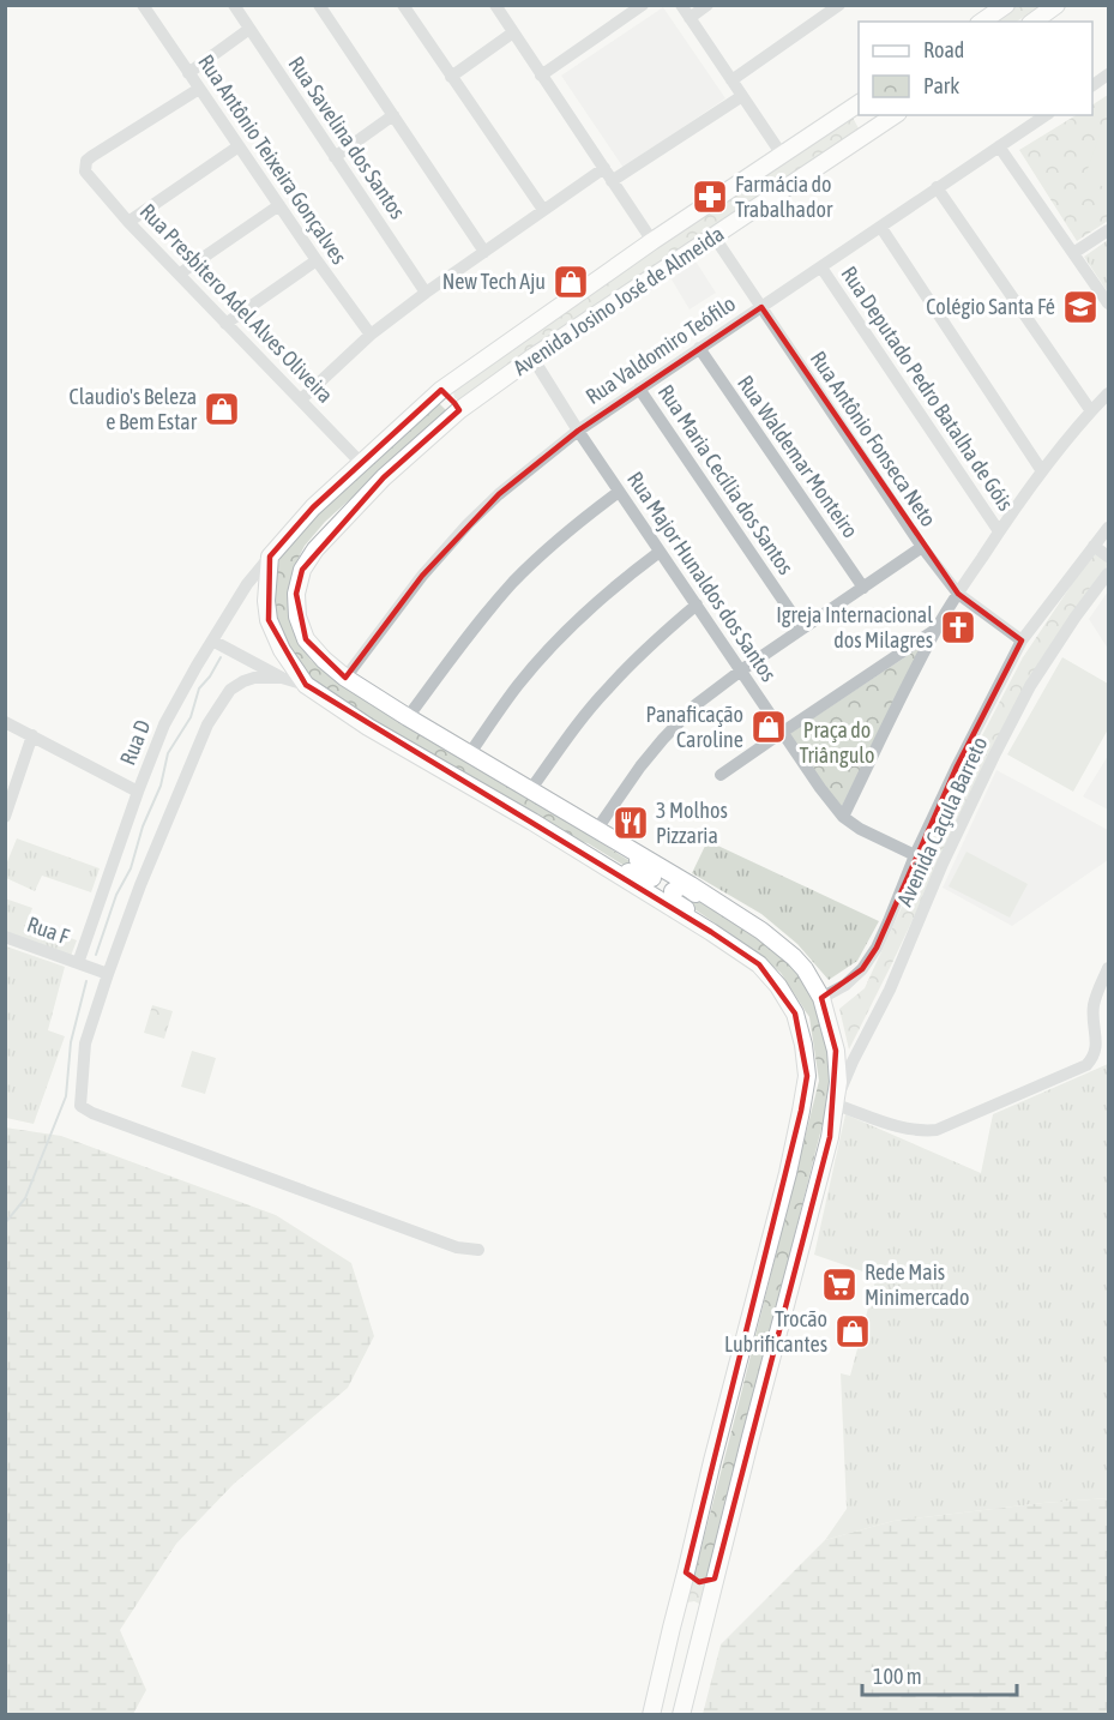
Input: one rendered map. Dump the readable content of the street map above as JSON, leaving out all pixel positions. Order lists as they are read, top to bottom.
{
  "streets": {
    "main road": ["Avenida Josino José de Almeida"],
    "street": [
      "Rua Savelina dos Santos",
      "Rua Antônio Teixeira Gonçalves",
      "Rua Presbitero Adel Alves Oliveira",
      "Rua Valdomiro Teófilo",
      "Rua Deputado Pedro Batalha de Góis",
      "Rua Antônio Fonseca Neto",
      "Rua Waldemar Monteiro",
      "Rua Maria Cecília dos Santos",
      "Rua Major Hunaldos dos Santos",
      "Rua D",
      "Avenida Caçula Barreto",
      "Rua F"
    ]
  },
  "crossings": [
    ["Rua Antônio Teixeira Gonçalves", "Rua Presbitero Adel Alves Oliveira"],
    ["Avenida Josino José de Almeida", "Rua Presbitero Adel Alves Oliveira"],
    ["Avenida Josino José de Almeida", "Rua Valdomiro Teófilo"],
    ["Avenida Josino José de Almeida", "Rua Antônio Fonseca Neto"],
    ["Avenida Josino José de Almeida", "Rua Major Hunaldos dos Santos"],
    ["Avenida Josino José de Almeida", "Rua D"],
    ["Rua Valdomiro Teófilo", "Rua Deputado Pedro Batalha de Góis"],
    ["Rua Valdomiro Teófilo", "Rua Antônio Fonseca Neto"],
    ["Rua Valdomiro Teófilo", "Rua Waldemar Monteiro"],
    ["Rua Valdomiro Teófilo", "Rua Maria Cecília dos Santos"],
    ["Rua Valdomiro Teófilo", "Rua Major Hunaldos dos Santos"],
    ["Rua Antônio Fonseca Neto", "Avenida Caçula Barreto"],
    ["Rua D", "Rua F"]
  ],
  "parks": ["Praça do Triângulo"],
  "places": {
    "pharmacy": ["Farmácia do Trabalhador"],
    "shop": [
      "New Tech Aju",
      "Claudio's Beleza e Bem Estar",
      "Panaficação Caroline",
      "Trocão Lubrificantes"
    ],
    "school or university": ["Colégio Santa Fé"],
    "church": ["Igreja Internacional dos Milagres"],
    "restaurant": ["3 Molhos Pizzaria"],
    "supermarket": ["Rede Mais Minimercado"]
  },
  "legend": ["Road", "Park"],
  "scale_bar": "100 m"
}
